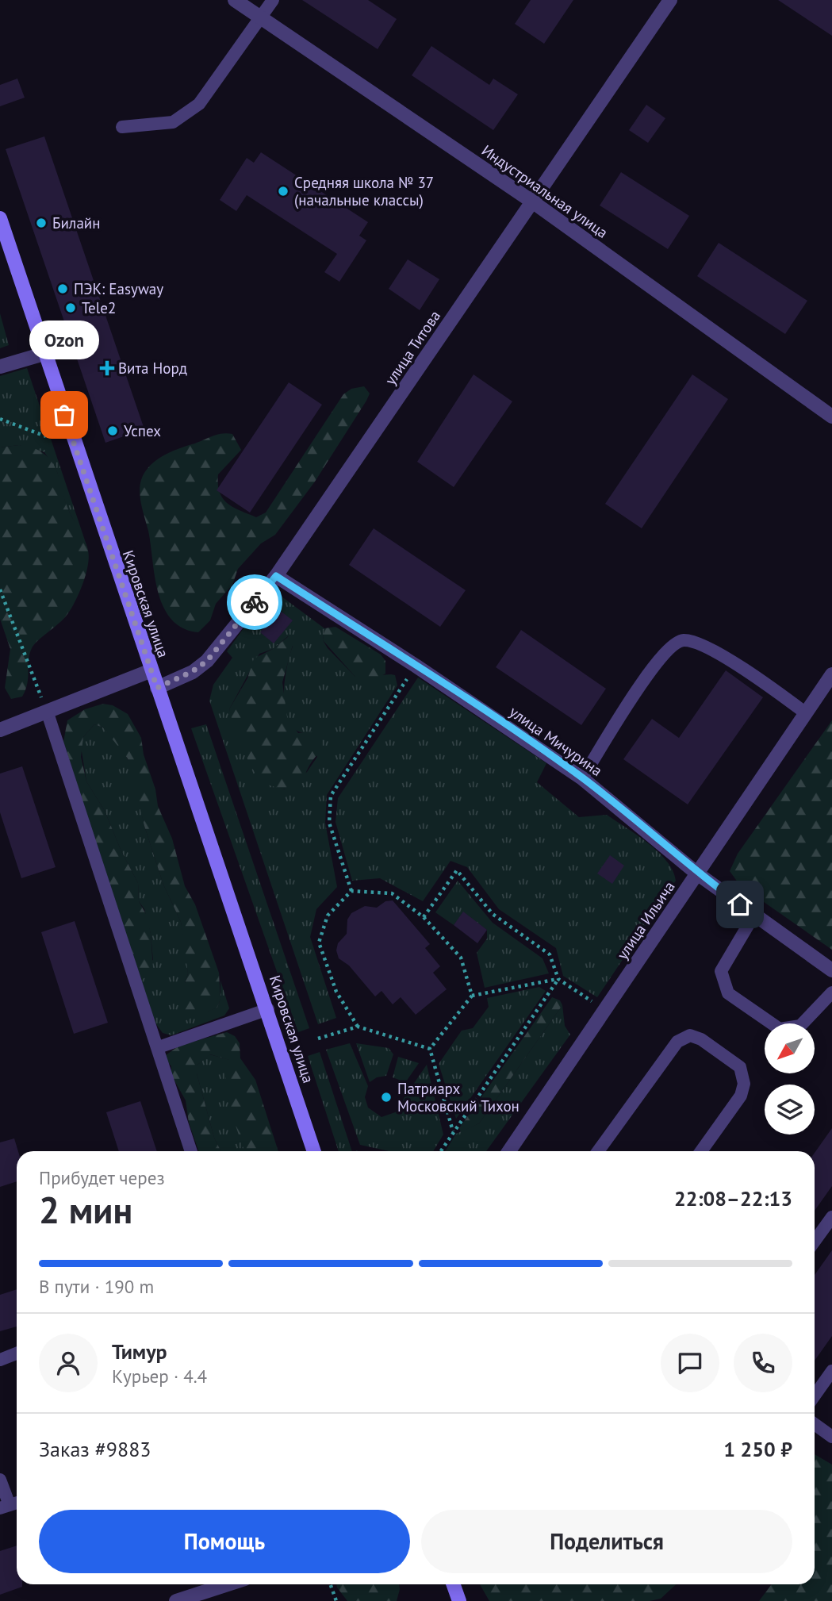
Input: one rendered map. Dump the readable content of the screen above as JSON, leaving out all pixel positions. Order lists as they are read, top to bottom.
{
  "streets": {
    "main road": ["Кировская улица"],
    "street": [
      "Индустриальная улица",
      "улица Титова",
      "улица Мичурина",
      "улица Ильича"
    ]
  },
  "crossings": [
    ["Индустриальная улица", "улица Титова"],
    ["улица Титова", "Кировская улица"],
    ["улица Титова", "улица Мичурина"],
    ["улица Мичурина", "улица Ильича"]
  ],
  "places": {
    "other": [
      "Средняя школа № 37 (начальные классы)",
      "Билайн",
      "ПЭК: Easyway",
      "Tele2",
      "Ozon",
      "Успех",
      "Патриарх Московский Тихон"
    ],
    "health": ["Вита Норд"]
  },
  "north": "bottom left",
  "page": {
    "bubble": "Ozon",
    "heading": ["2 мин", "Прибудет через", "22:08–22:13"],
    "panel": [
      "Тимур",
      "Курьер · 4.4",
      "Заказ #9883",
      "1 250 ₽"
    ],
    "bar": "В пути · 190 m",
    "buttons": ["Помощь", "Поделиться"]
  }
}
